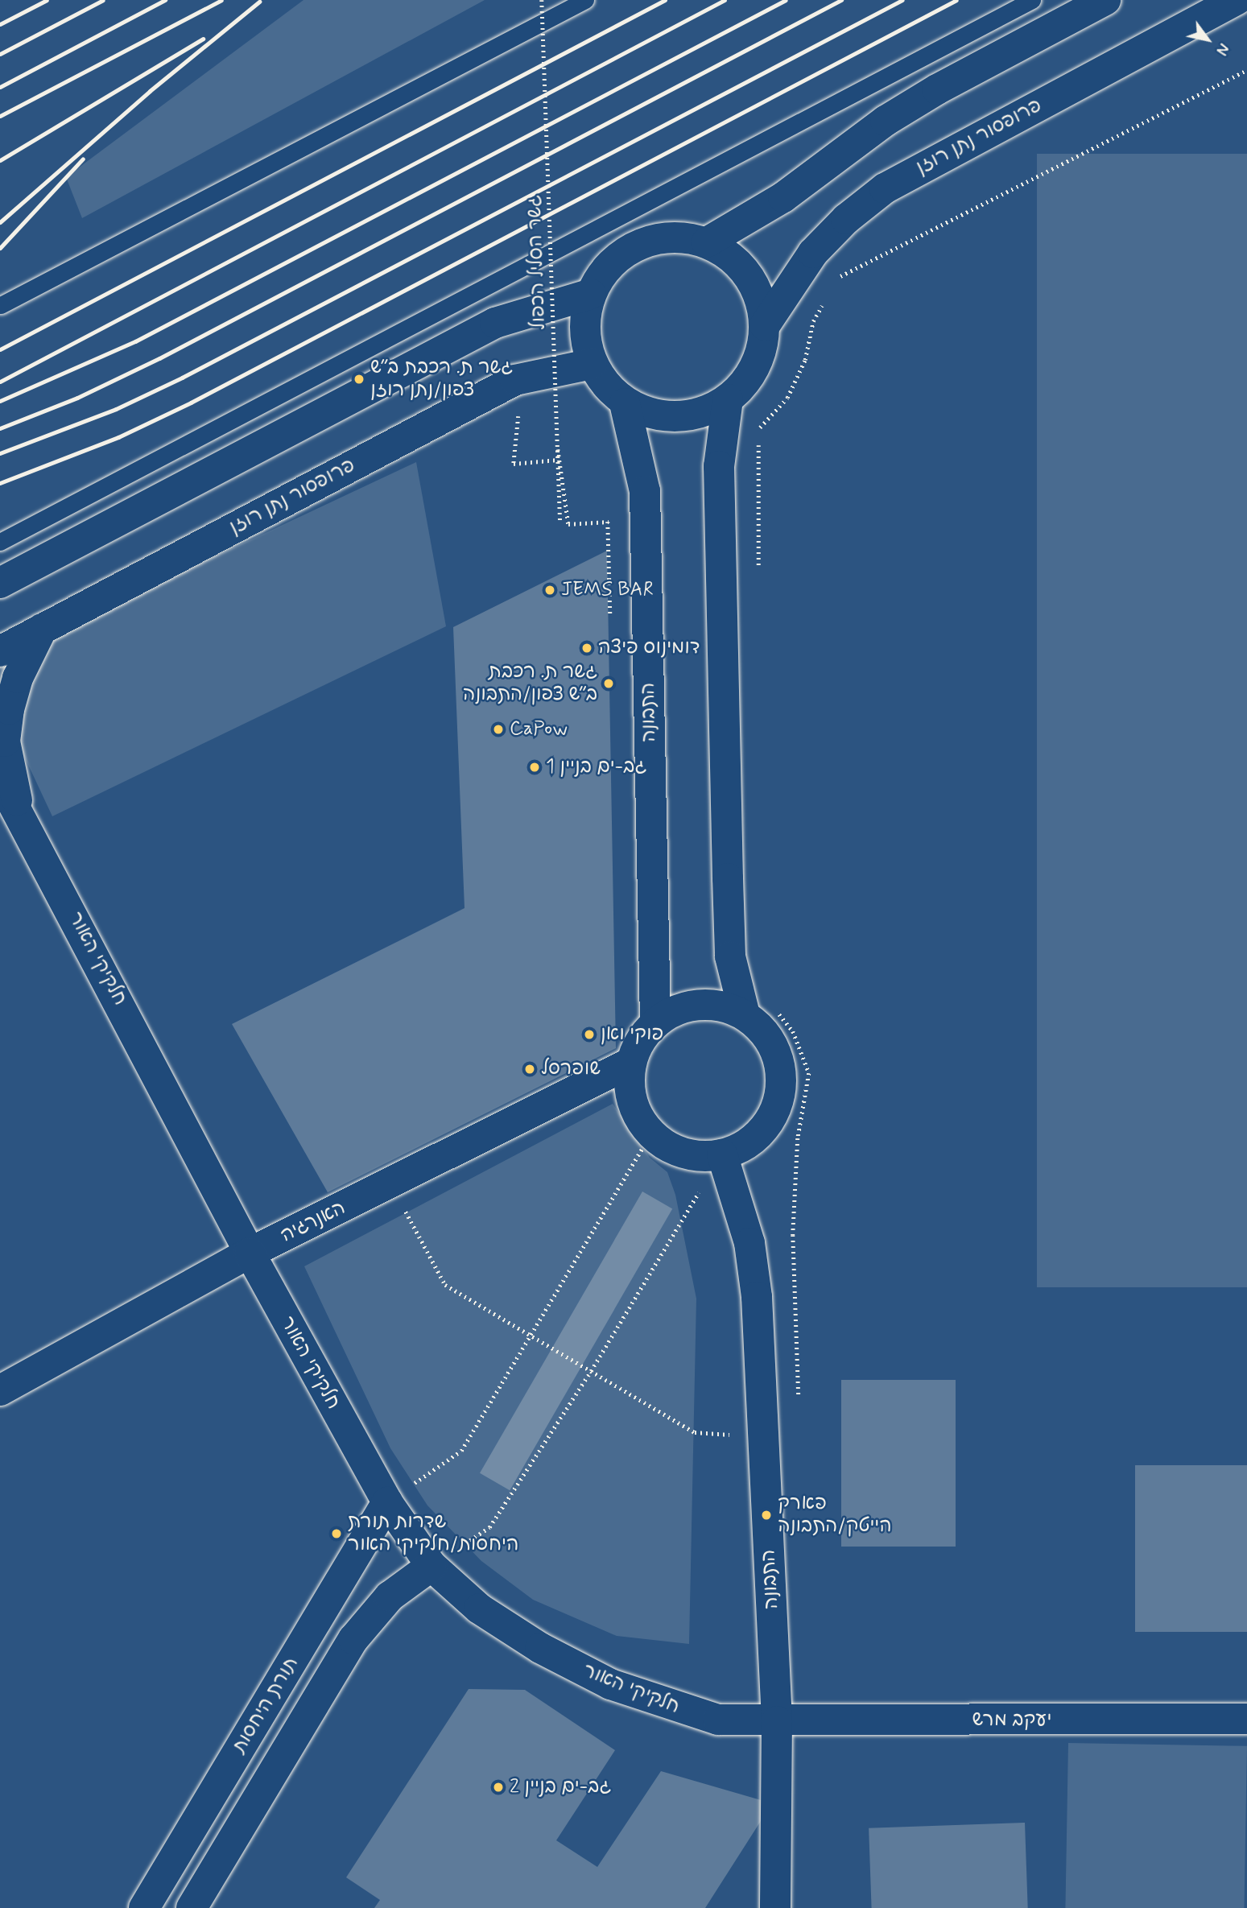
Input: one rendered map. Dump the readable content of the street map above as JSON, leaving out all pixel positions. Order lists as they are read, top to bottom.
{
  "streets": {
    "street": [
      "פרופסור נתן רוזן",
      "התבונה",
      "חלקיקי האור",
      "האנרגיה",
      "תורת היחסות",
      "יעקב מרש"
    ],
    "path": ["גשר הסליל הכפול"]
  },
  "crossings": [
    ["פרופסור נתן רוזן", "התבונה"],
    ["פרופסור נתן רוזן", "חלקיקי האור"],
    ["התבונה", "חלקיקי האור"],
    ["התבונה", "האנרגיה"],
    ["התבונה", "יעקב מרש"],
    ["חלקיקי האור", "האנרגיה"],
    ["חלקיקי האור", "תורת היחסות"],
    ["חלקיקי האור", "יעקב מרש"]
  ],
  "places": [
    "גשר ת. רכבת ב״ש צפון/נתן רוזן",
    "JEMS BAR",
    "דומינוס פיצה",
    "גשר ת. רכבת ב״ש צפון/התבונה",
    "CaPow",
    "גב-ים בניין 1",
    "פוקי ואן",
    "שופרסל",
    "פארק הייטק/התבונה",
    "שדרות תורת היחסות/חלקיקי האור",
    "גב-ים בניין 2"
  ],
  "north": "bottom right"
}
